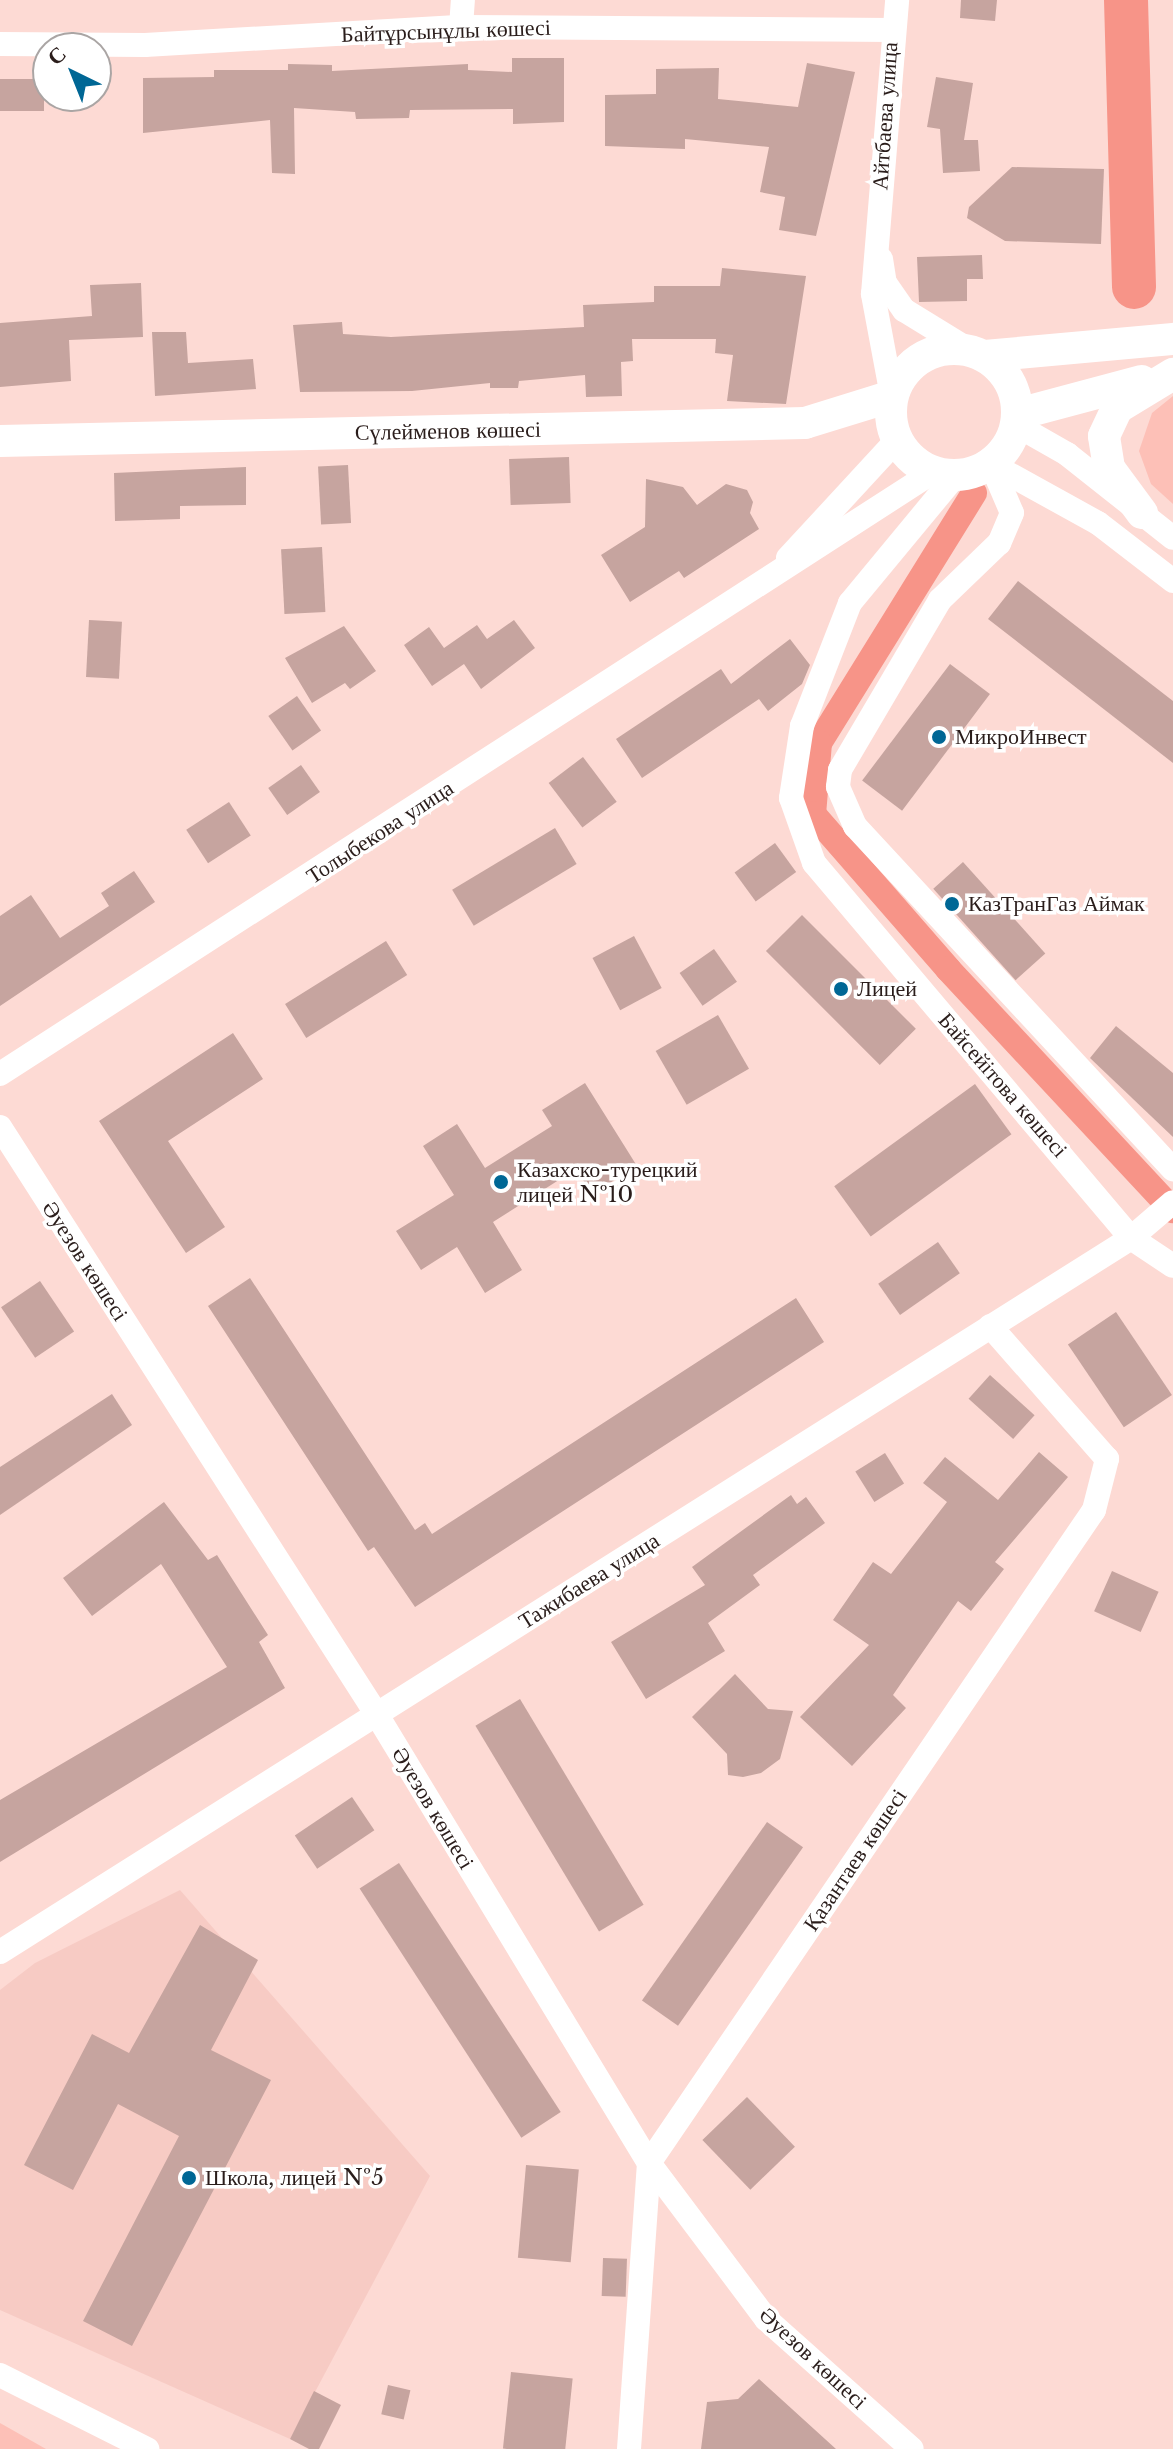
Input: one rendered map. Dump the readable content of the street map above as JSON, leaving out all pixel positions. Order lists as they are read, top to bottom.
{
  "streets": {
    "main road": ["Сүлейменов көшесі"],
    "street": [
      "Байтұрсынұлы көшесі",
      "Айтбаева улица",
      "Толыбекова улица",
      "Байсейітова көшесі",
      "Әуезов көшесі",
      "Тажибаева улица",
      "Қазантаев көшесі"
    ]
  },
  "crossings": [
    ["Байтұрсынұлы көшесі", "Айтбаева улица"],
    ["Сүлейменов көшесі", "Байсейітова көшесі"],
    ["Байсейітова көшесі", "Тажибаева улица"],
    ["Әуезов көшесі", "Тажибаева улица"],
    ["Әуезов көшесі", "Қазантаев көшесі"],
    ["Тажибаева улица", "Қазантаев көшесі"]
  ],
  "places": [
    "МикроИнвест",
    "КазТранГаз Аймак",
    "Лицей",
    "Казахско-турецкий лицей №10",
    "Школа, лицей №5"
  ],
  "north": "top left"
}
